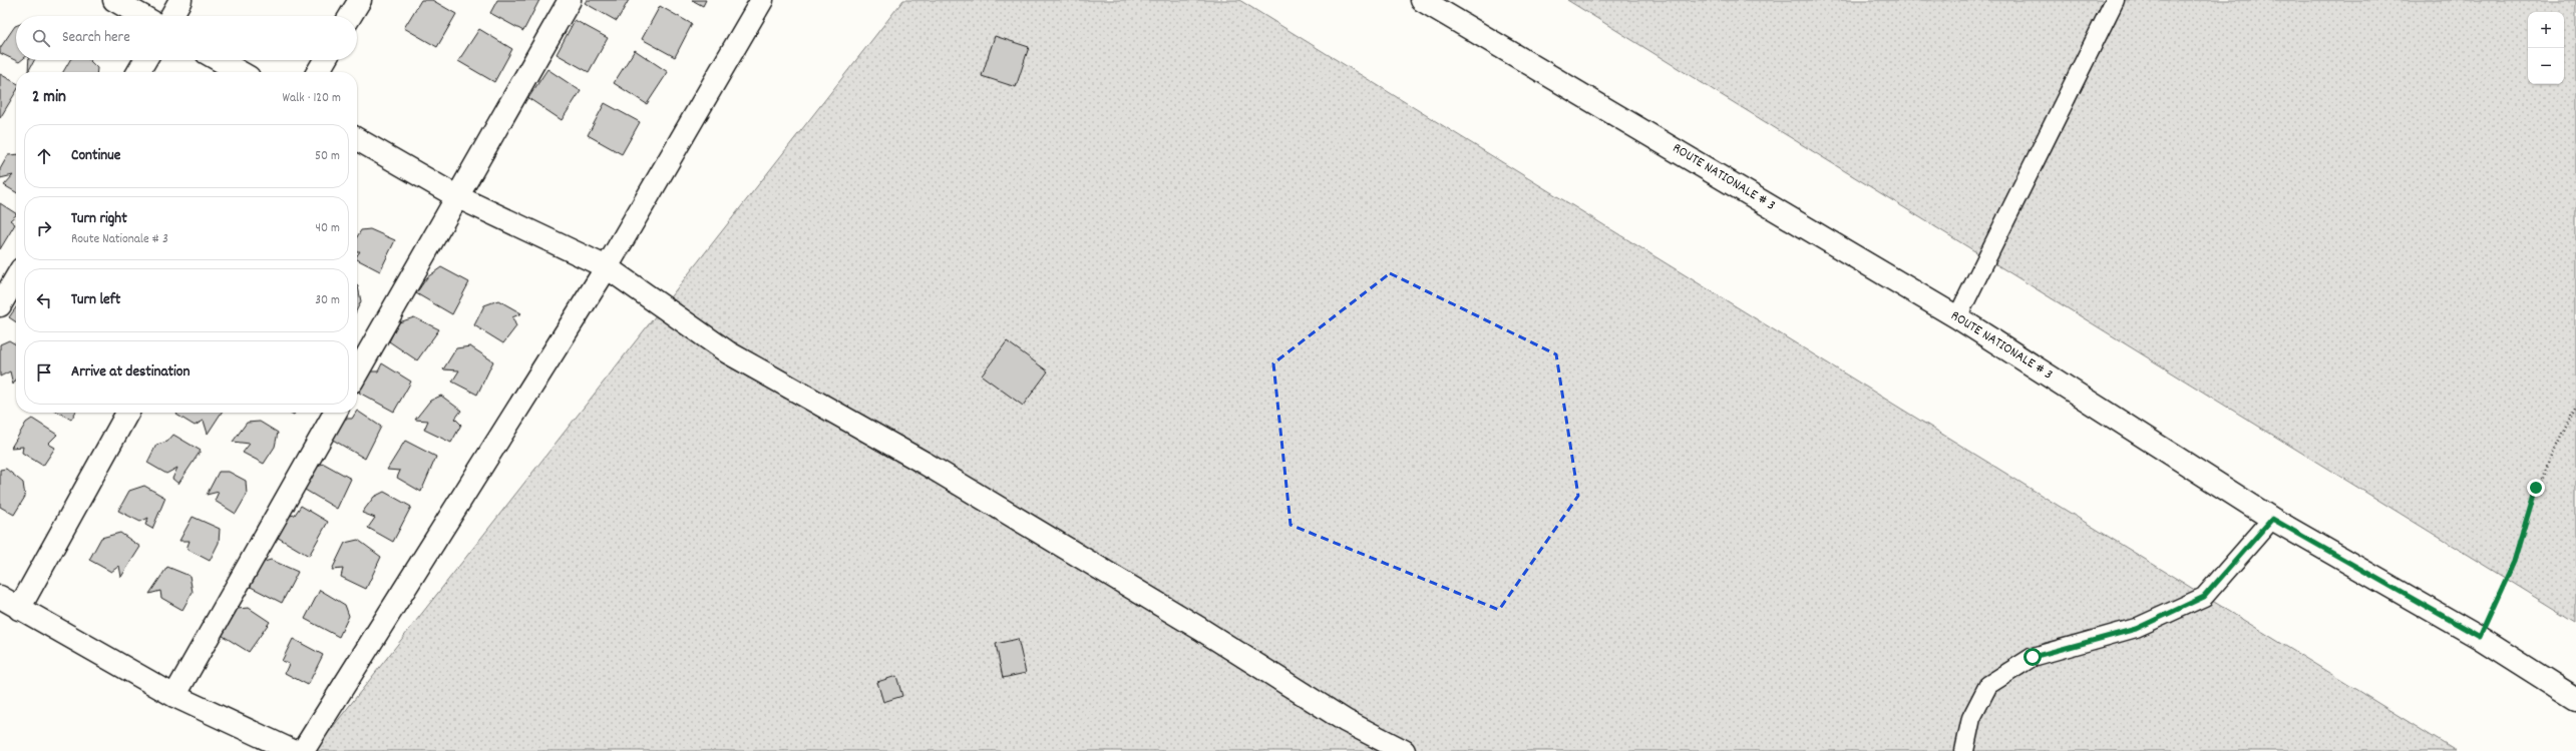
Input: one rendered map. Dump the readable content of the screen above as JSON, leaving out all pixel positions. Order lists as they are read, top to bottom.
{
  "streets": {
    "street": ["ROUTE NATIONALE # 3"]
  },
  "page": {
    "map_buttons": ["+", "−"],
    "search": "Search here",
    "heading": ["2 min", "Walk · 120 m"],
    "list": [
      ["Continue", "50 m"],
      ["Turn right", "Route Nationale # 3", "40 m"],
      ["Turn left", "30 m"],
      "Arrive at destination"
    ]
  }
}
